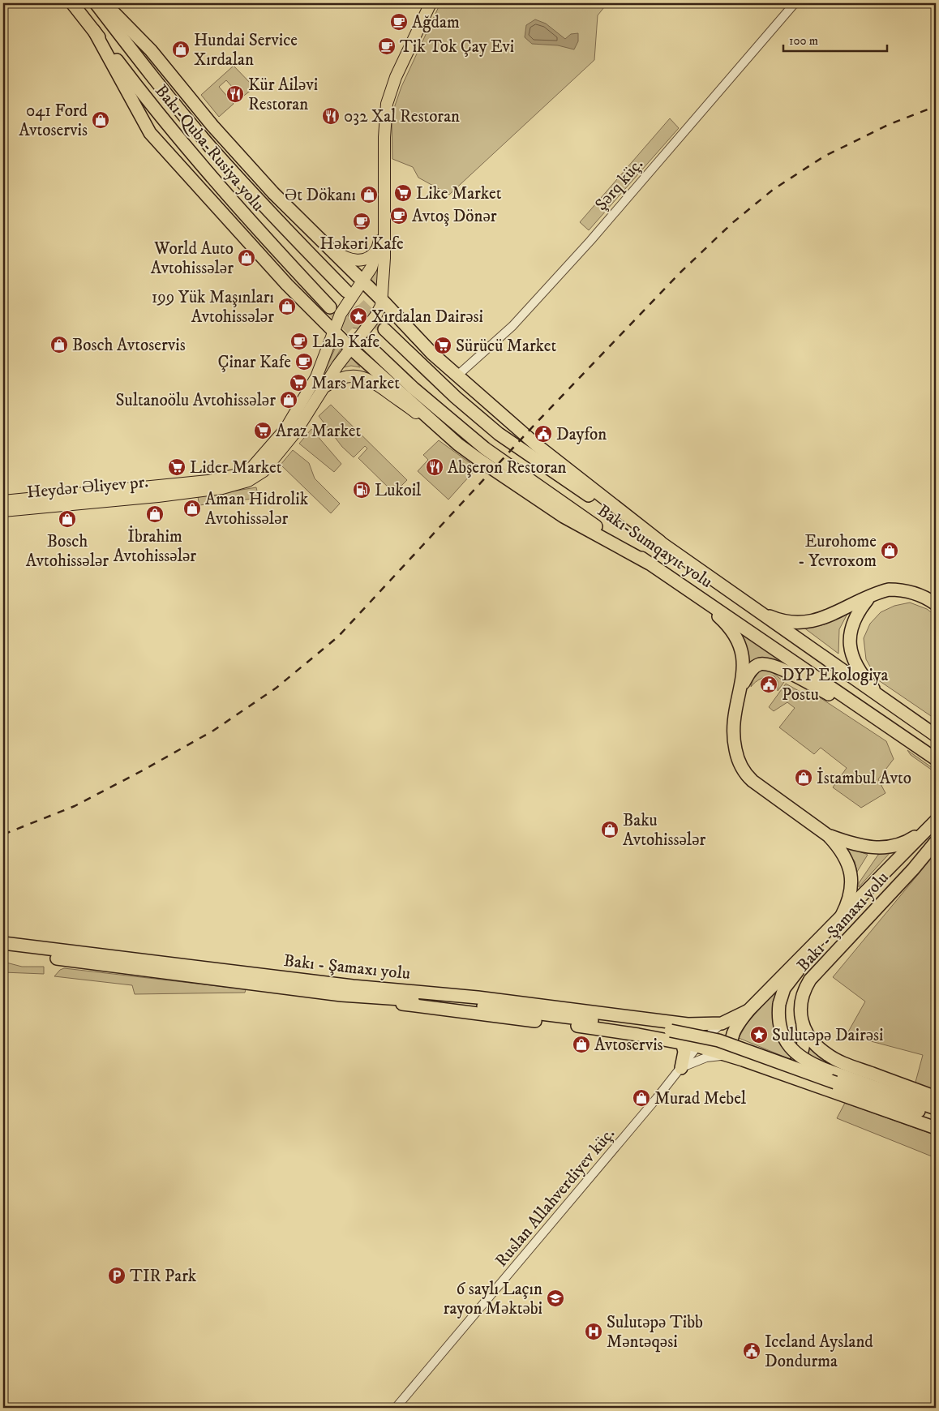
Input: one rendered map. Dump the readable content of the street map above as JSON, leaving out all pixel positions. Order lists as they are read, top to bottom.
{
  "streets": {
    "highway": ["Bakı-Quba-Rusiya yolu", "Bakı-Sumqayıt yolu", "Bakı - Şamaxı yolu"],
    "main road": ["Heydər Əliyev pr."],
    "street": ["Şərq küç.", "Ruslan Allahverdiyev küç."]
  },
  "crossings": [
    ["Bakı - Şamaxı yolu", "Ruslan Allahverdiyev küç."]
  ],
  "places": {
    "cafe": [
      "Ağdam",
      "Tik Tok Çay Evi",
      "Avtoş Dönər",
      "Həkəri Kafe",
      "Lalə Kafe",
      "Çinar Kafe"
    ],
    "shop": [
      "Hundai Service Xırdalan",
      "041 Ford Avtoservis",
      "Ət Dökanı",
      "World Auto Avtohissələr",
      "199 Yük Maşınları Avtohissələr",
      "Bosch Avtoservis",
      "Sultanoölu Avtohissələr",
      "Aman Hidrolik Avtohissələr",
      "İbrahim Avtohissələr",
      "Bosch Avtohissələr",
      "Eurohome - Yevroxom",
      "İstambul Avto",
      "Baku Avtohissələr",
      "Avtoservis",
      "Murad Mebel"
    ],
    "restaurant": ["Kür Ailəvi Restoran", "032 Xal Restoran", "Abşeron Restoran"],
    "supermarket": [
      "Like Market",
      "Sürücü Market",
      "Mars Market",
      "Araz Market",
      "Lider Market"
    ],
    "place": ["Xırdalan Dairəsi", "Sulutəpə Dairəsi"],
    "public building": ["Dayfon", "DYP Ekologiya Postu", "Iceland Aysland Dondurma"],
    "fuel station": ["Lukoil"],
    "parking": ["TIR Park"],
    "school or university": ["6 saylı Laçın rayon Məktəbi"],
    "hospital": ["Sulutəpə Tibb Məntəqəsi"]
  },
  "scale_bar": "100 m"
}
